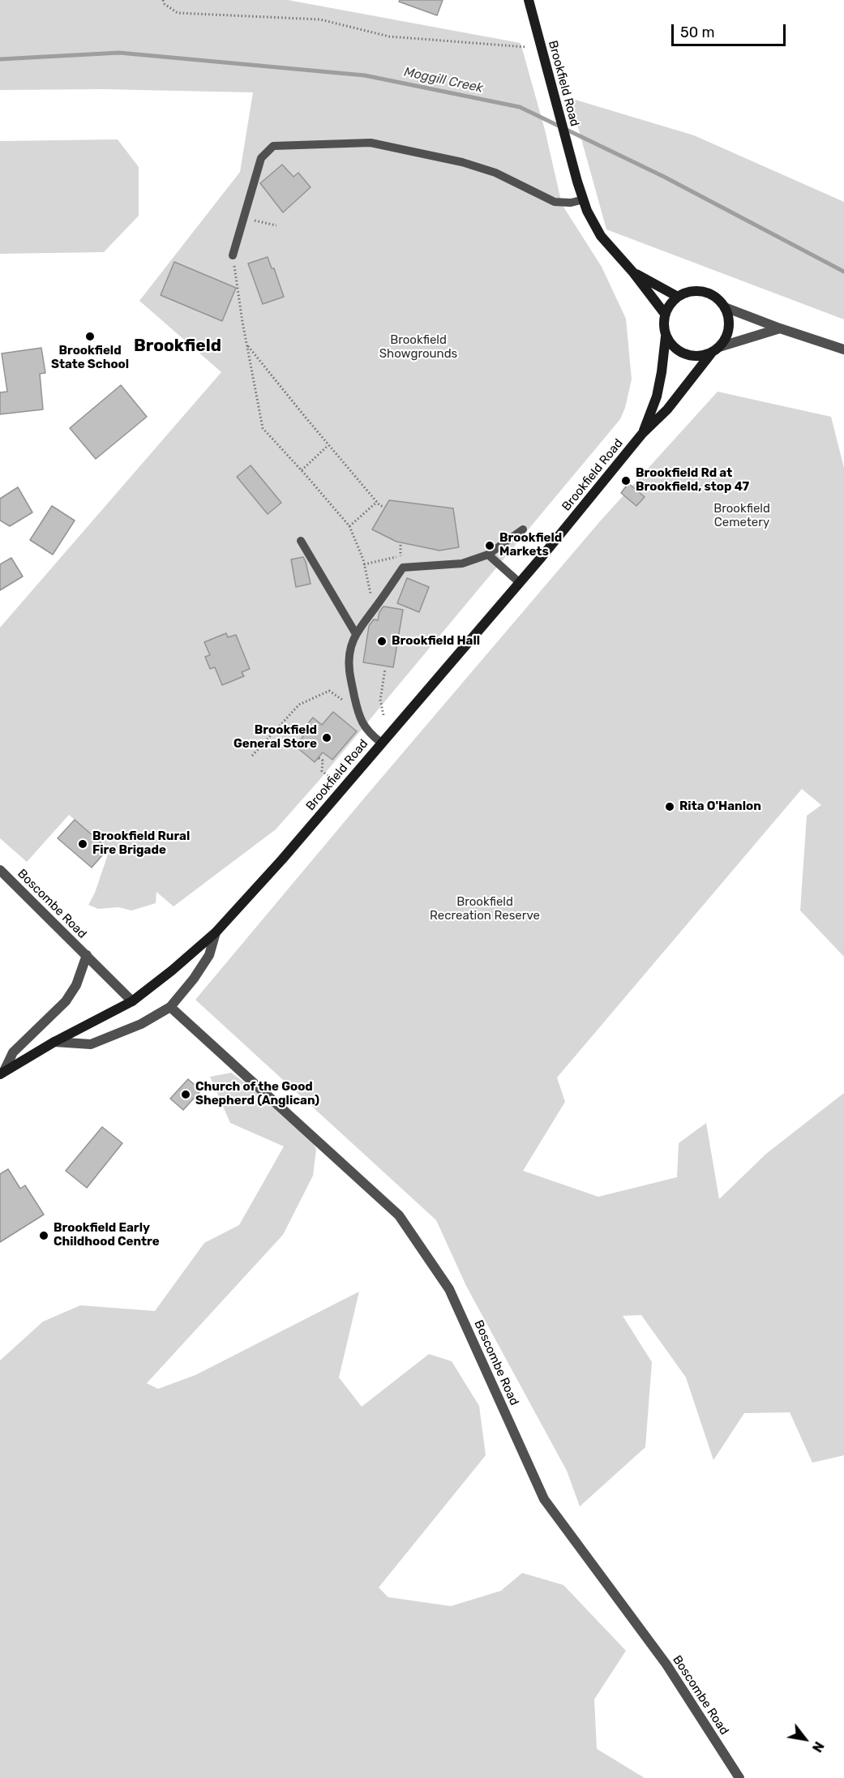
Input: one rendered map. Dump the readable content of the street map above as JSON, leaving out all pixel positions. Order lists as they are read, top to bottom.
{
  "streets": {
    "main road": ["Brookfield Road"],
    "street": ["Boscombe Road"]
  },
  "crossings": [
    ["Brookfield Road", "Boscombe Road"]
  ],
  "districts": ["Brookfield"],
  "water": ["Moggill Creek"],
  "parks": ["Brookfield Showgrounds", "Brookfield Cemetery", "Brookfield Recreation Reserve"],
  "places": [
    "Brookfield State School",
    "Brookfield Rd at Brookfield, stop 47",
    "Brookfield Markets",
    "Brookfield Hall",
    "Brookfield General Store",
    "Rita O'Hanlon",
    "Brookfield Rural Fire Brigade",
    "Church of the Good Shepherd (Anglican)",
    "Brookfield Early Childhood Centre"
  ],
  "scale_bar": "50 m",
  "north": "bottom right"
}
